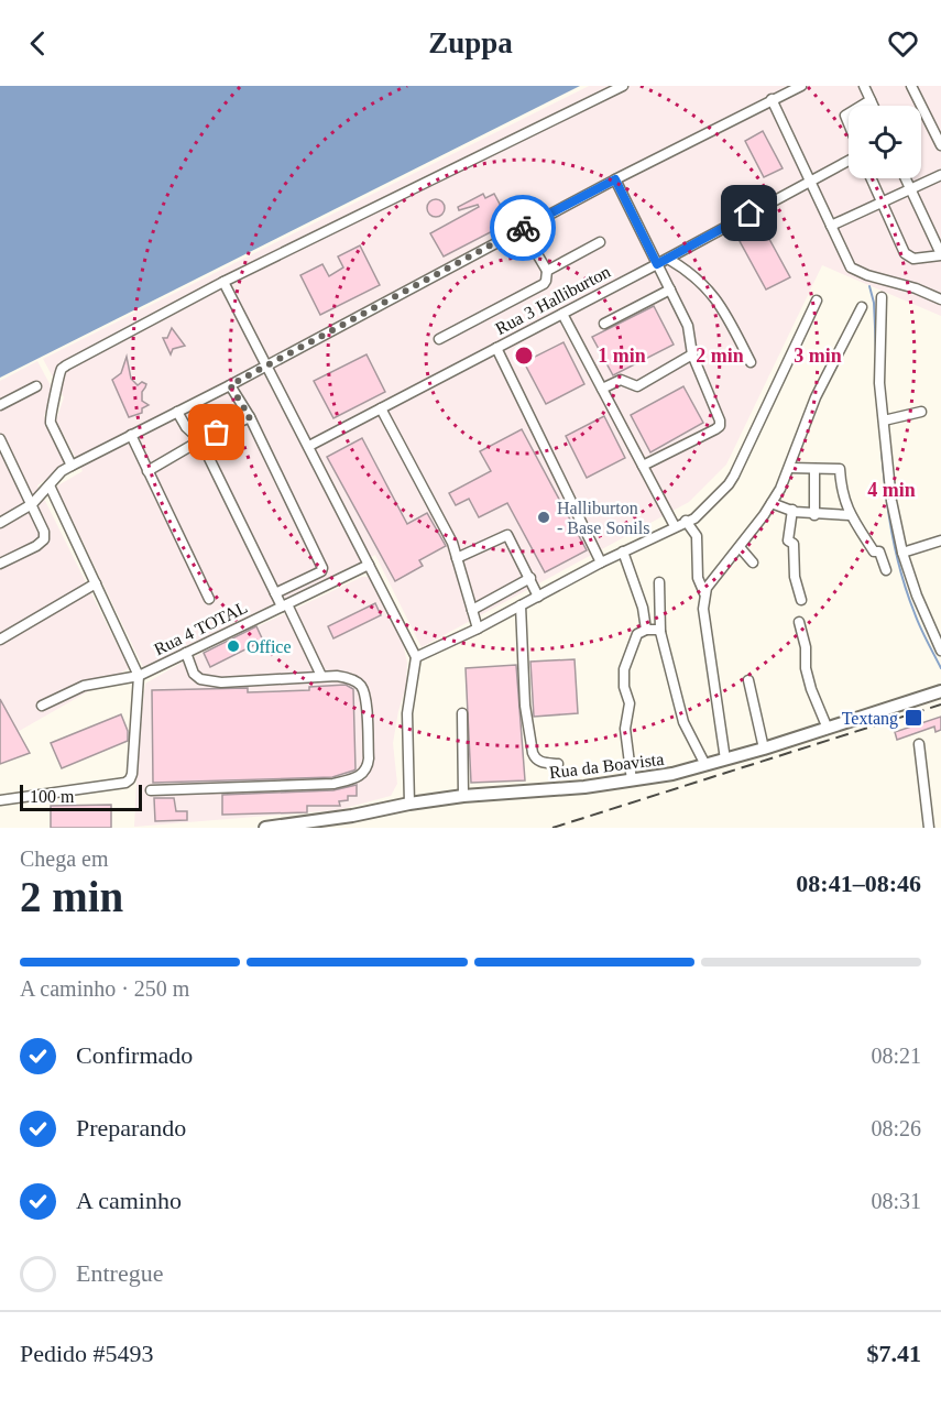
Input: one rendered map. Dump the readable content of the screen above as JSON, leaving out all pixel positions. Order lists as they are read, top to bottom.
{
  "streets": {
    "main road": ["Rua da Boavista"],
    "street": ["Rua 3 Halliburton", "Rua 4 TOTAL"]
  },
  "places": {
    "other": ["Halliburton - Base Sonils", "Office"],
    "transit": ["Textang"]
  },
  "scale_bar": "100 m",
  "page": {
    "header": "Zuppa",
    "scale": "100 m",
    "heading": ["2 min", "Chega em", "08:41–08:46"],
    "panel": ["Pedido #5493", "$7.41"],
    "bar": "A caminho · 250 m",
    "list": [
      ["Confirmado", "08:21"],
      ["Preparando", "08:26"],
      ["A caminho", "08:31"],
      "Entregue"
    ]
  },
  "rings": [
    "1 min",
    "2 min",
    "3 min",
    "4 min"
  ]
}
